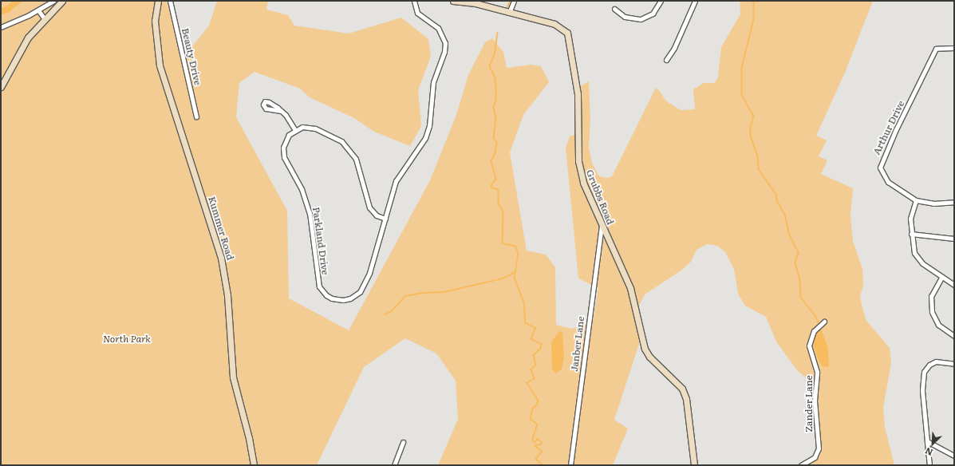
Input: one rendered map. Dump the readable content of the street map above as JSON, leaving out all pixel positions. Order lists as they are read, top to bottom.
{
  "streets": {
    "street": [
      "Beauty Drive",
      "Arthur Drive",
      "Grubbs Road",
      "Kummer Road",
      "Parkland Drive",
      "Janber Lane",
      "Zander Lane"
    ]
  },
  "crossings": [
    ["Grubbs Road", "Janber Lane"]
  ],
  "parks": ["North Park"],
  "north": "bottom left"
}
